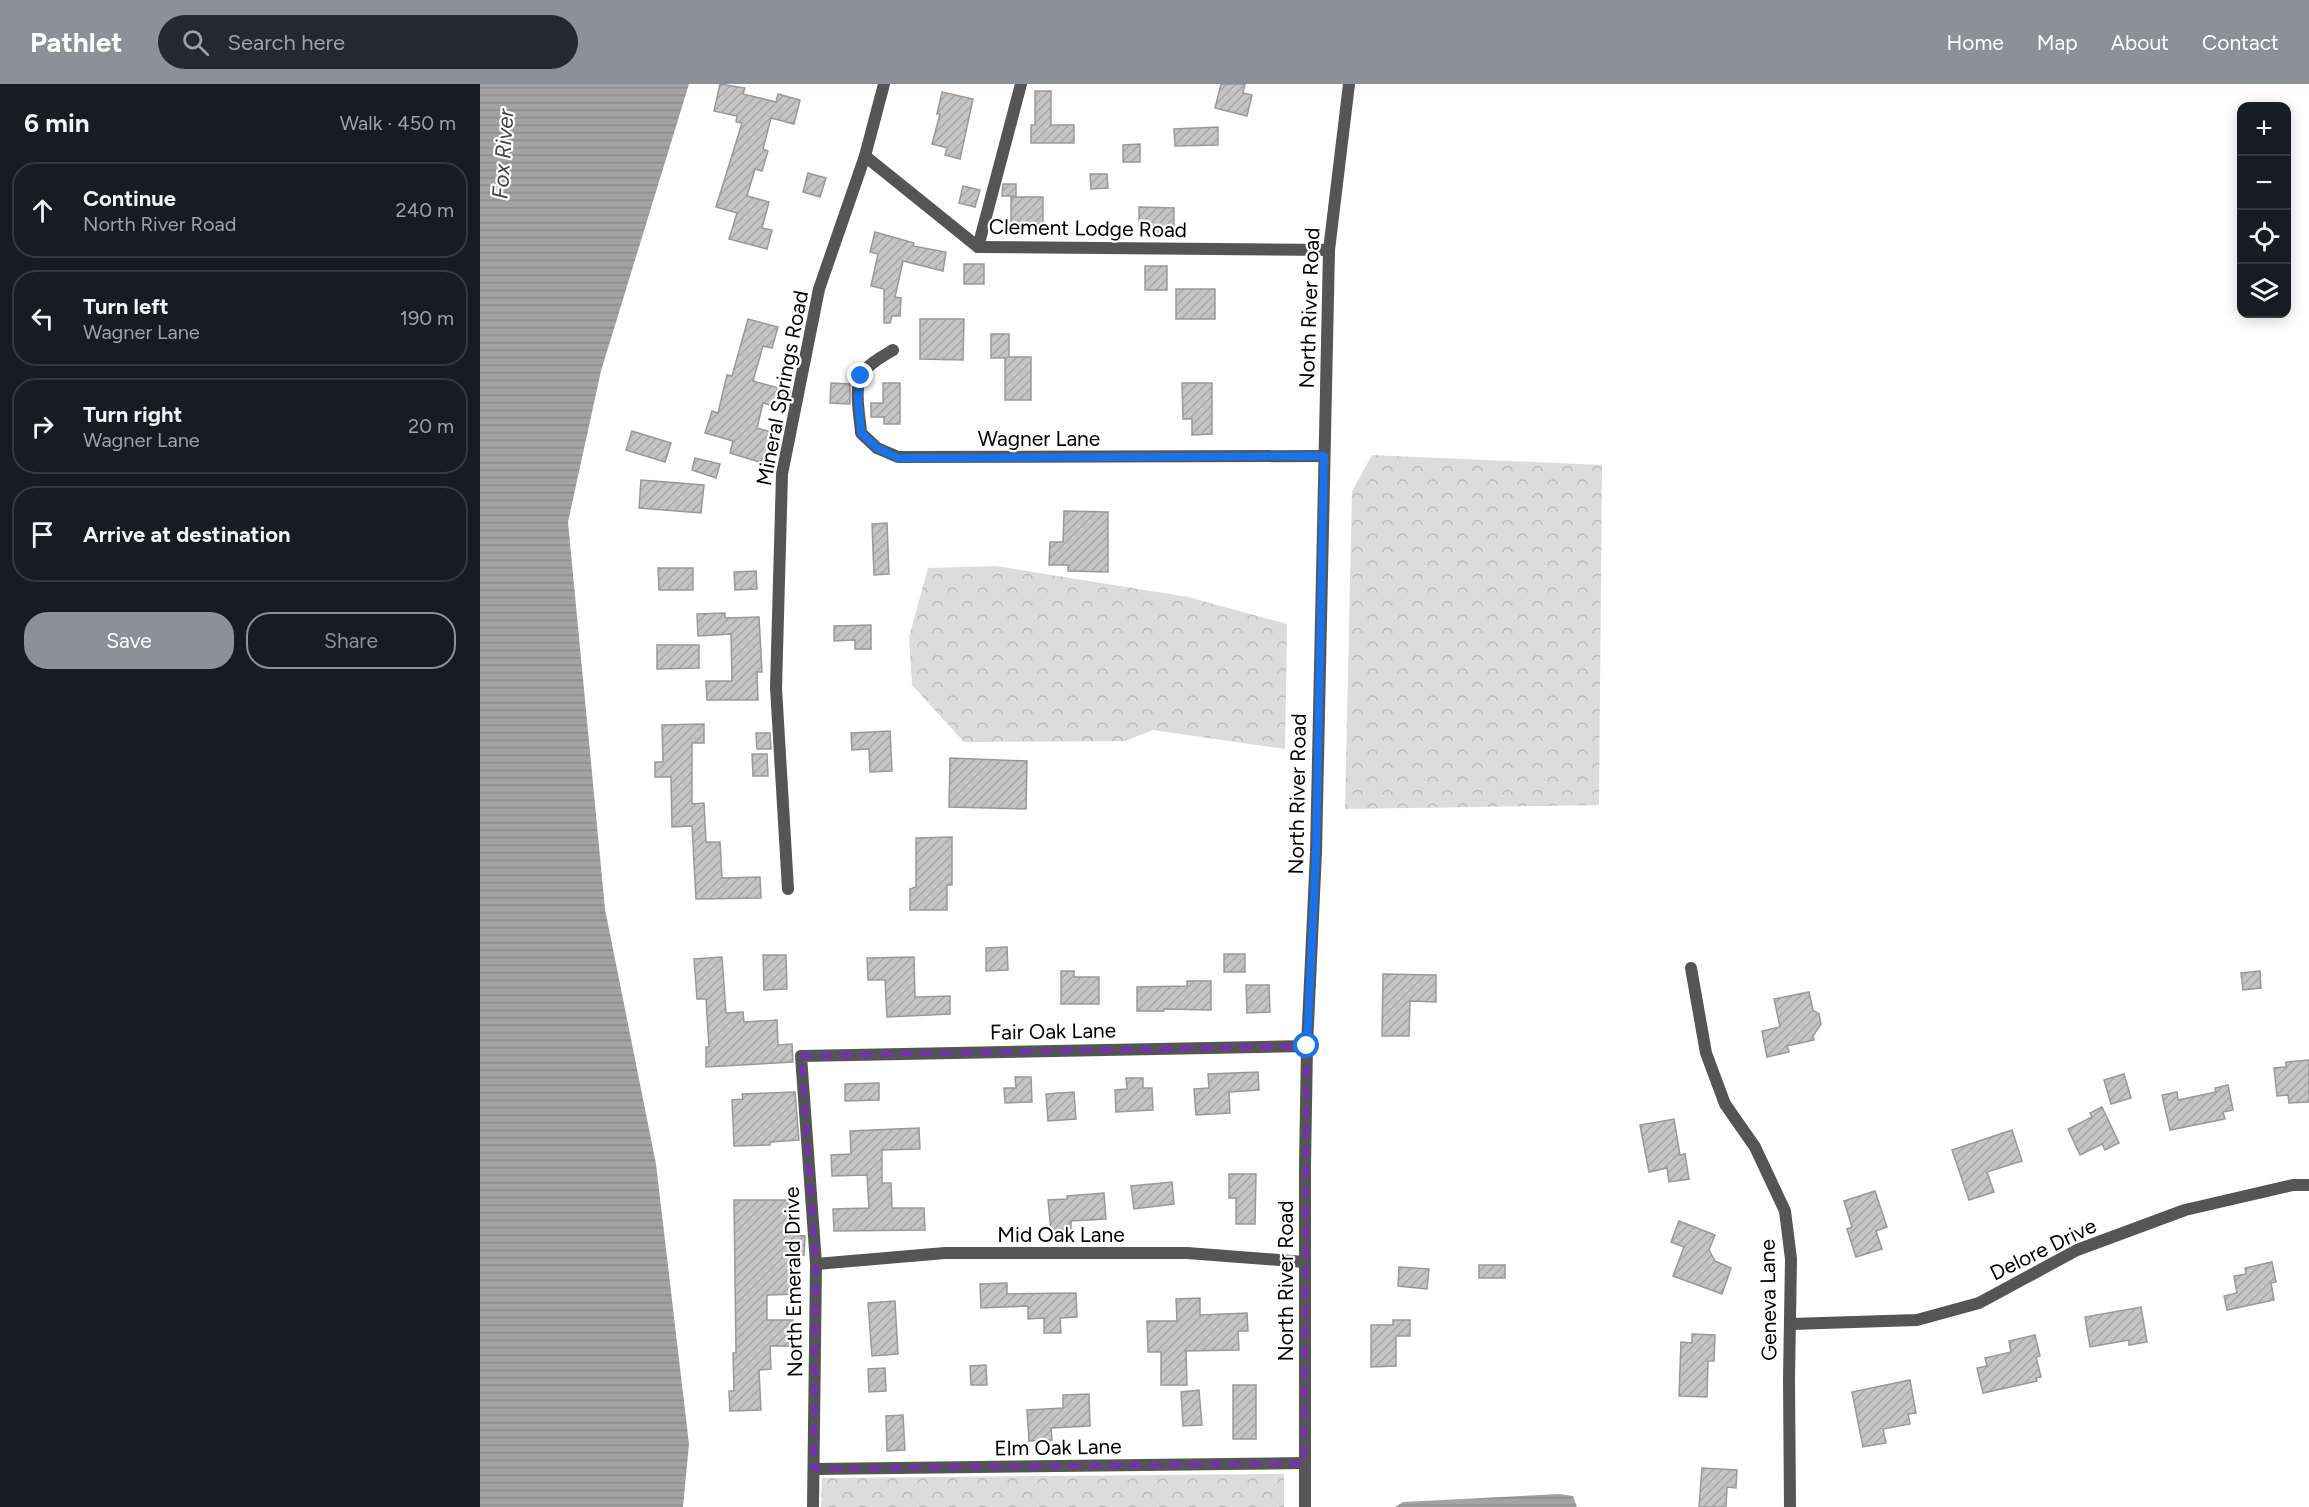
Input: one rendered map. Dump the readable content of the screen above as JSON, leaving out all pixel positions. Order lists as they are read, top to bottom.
{
  "streets": {
    "street": [
      "Clement Lodge Road",
      "North River Road",
      "Mineral Springs Road",
      "Wagner Lane",
      "Fair Oak Lane",
      "Mid Oak Lane",
      "Delore Drive",
      "North Emerald Drive",
      "Geneva Lane",
      "Elm Oak Lane"
    ]
  },
  "crossings": [
    ["Clement Lodge Road", "North River Road"],
    ["North River Road", "Wagner Lane"],
    ["North River Road", "Fair Oak Lane"],
    ["North River Road", "Mid Oak Lane"],
    ["North River Road", "Elm Oak Lane"],
    ["Fair Oak Lane", "North Emerald Drive"],
    ["Mid Oak Lane", "North Emerald Drive"],
    ["Delore Drive", "Geneva Lane"],
    ["North Emerald Drive", "Elm Oak Lane"]
  ],
  "water": ["Fox River"],
  "page": {
    "header": "Pathlet",
    "search": "Search here",
    "nav": [
      "Home",
      "Map",
      "About",
      "Contact"
    ],
    "heading": ["6 min", "Walk · 450 m"],
    "map_buttons": ["+", "−"],
    "list": [
      ["Continue", "North River Road", "240 m"],
      ["Turn left", "Wagner Lane", "190 m"],
      ["Turn right", "Wagner Lane", "20 m"],
      "Arrive at destination"
    ],
    "buttons": ["Save", "Share"]
  }
}
